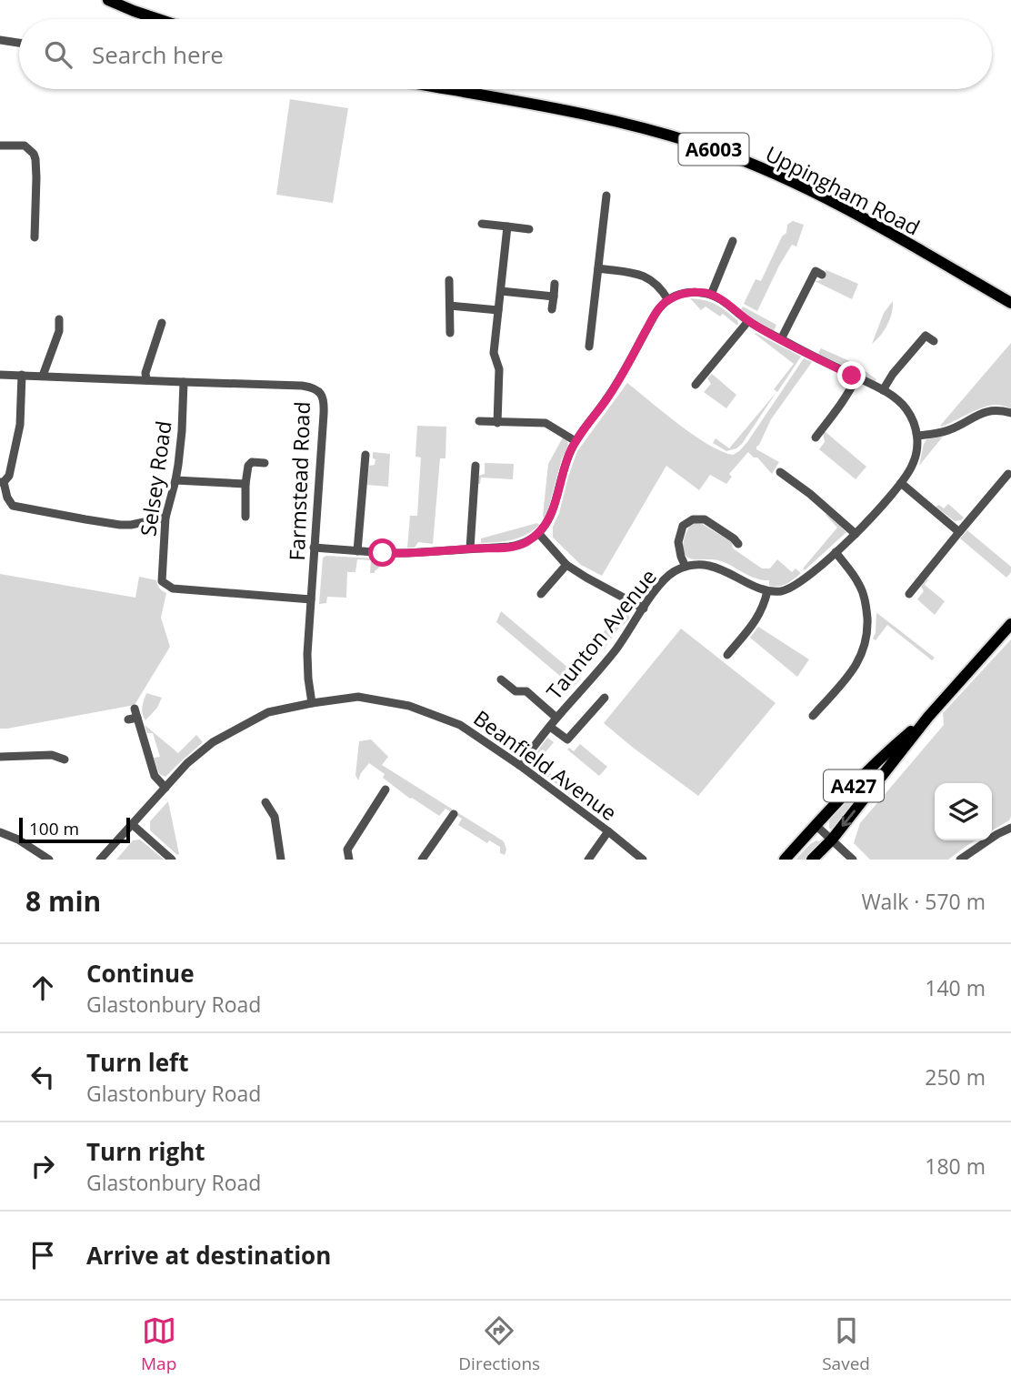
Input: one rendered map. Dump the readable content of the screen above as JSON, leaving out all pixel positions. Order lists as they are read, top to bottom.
{
  "streets": {
    "highway": ["A6003", "Uppingham Road", "A427"],
    "street": [
      "Selsey Road",
      "Farmstead Road",
      "Taunton Avenue",
      "Beanfield Avenue"
    ]
  },
  "crossings": [
    ["Selsey Road", "Farmstead Road"],
    ["Farmstead Road", "Beanfield Avenue"],
    ["Taunton Avenue", "Beanfield Avenue"]
  ],
  "scale_bar": "100 m",
  "page": {
    "search": "Search here",
    "scale": "100 m",
    "heading": ["8 min", "Walk · 570 m"],
    "list": [
      ["Continue", "Glastonbury Road", "140 m"],
      ["Turn left", "Glastonbury Road", "250 m"],
      ["Turn right", "Glastonbury Road", "180 m"],
      "Arrive at destination"
    ],
    "nav": ["Map", "Directions", "Saved"]
  }
}
